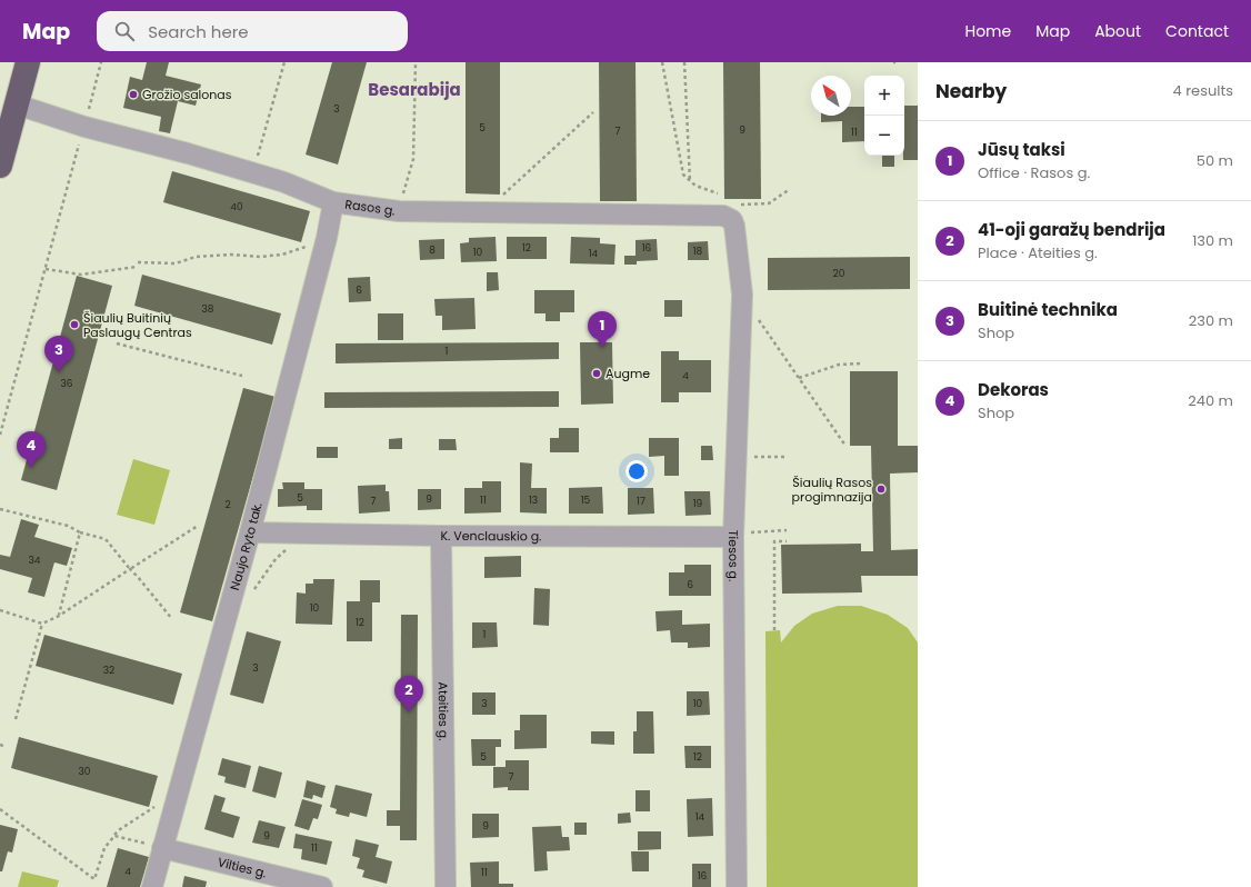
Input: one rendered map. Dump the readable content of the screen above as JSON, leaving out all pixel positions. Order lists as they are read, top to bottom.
{
  "streets": {
    "street": [
      "Rasos g.",
      "K. Venclauskio g.",
      "Naujo Ryto tak.",
      "Tiesos g.",
      "Ateities g.",
      "Vilties g."
    ]
  },
  "crossings": [
    ["Rasos g.", "Naujo Ryto tak."],
    ["Rasos g.", "Tiesos g."],
    ["K. Venclauskio g.", "Naujo Ryto tak."],
    ["K. Venclauskio g.", "Tiesos g."],
    ["K. Venclauskio g.", "Ateities g."],
    ["Naujo Ryto tak.", "Vilties g."]
  ],
  "districts": ["Besarabija"],
  "places": [
    "Grožio salonas",
    "Šiaulių Buitinių Paslaugų Centras",
    "Augme",
    "Šiaulių Rasos progimnazija"
  ],
  "house_numbers": [
    "3",
    "5",
    "9",
    "7",
    "11",
    "40",
    "12",
    "16",
    "8",
    "18",
    "10",
    "14",
    "20",
    "6",
    "38",
    "1",
    "4",
    "36",
    "5",
    "9",
    "11",
    "13",
    "15",
    "7",
    "17",
    "19",
    "2",
    "34",
    "6",
    "10",
    "12",
    "1",
    "3",
    "32",
    "3",
    "10",
    "5",
    "12",
    "30",
    "7",
    "14",
    "9",
    "9",
    "11",
    "4",
    "11",
    "16"
  ],
  "north": "top left",
  "page": {
    "header": "Map",
    "search": "Search here",
    "nav": [
      "Home",
      "Map",
      "About",
      "Contact"
    ],
    "heading": ["Nearby", "4 results"],
    "map_buttons": ["+", "−"],
    "list": [
      {
        "mark": "1",
        "name": "Jūsų taksi",
        "note": "Office · Rasos g.",
        "value": "50 m"
      },
      {
        "mark": "2",
        "name": "41-oji garažų bendrija",
        "note": "Place · Ateities g.",
        "value": "130 m"
      },
      {
        "mark": "3",
        "name": "Buitinė technika",
        "note": "Shop",
        "value": "230 m"
      },
      {
        "mark": "4",
        "name": "Dekoras",
        "note": "Shop",
        "value": "240 m"
      }
    ],
    "pins": [
      "1",
      "3",
      "4",
      "2"
    ]
  }
}
